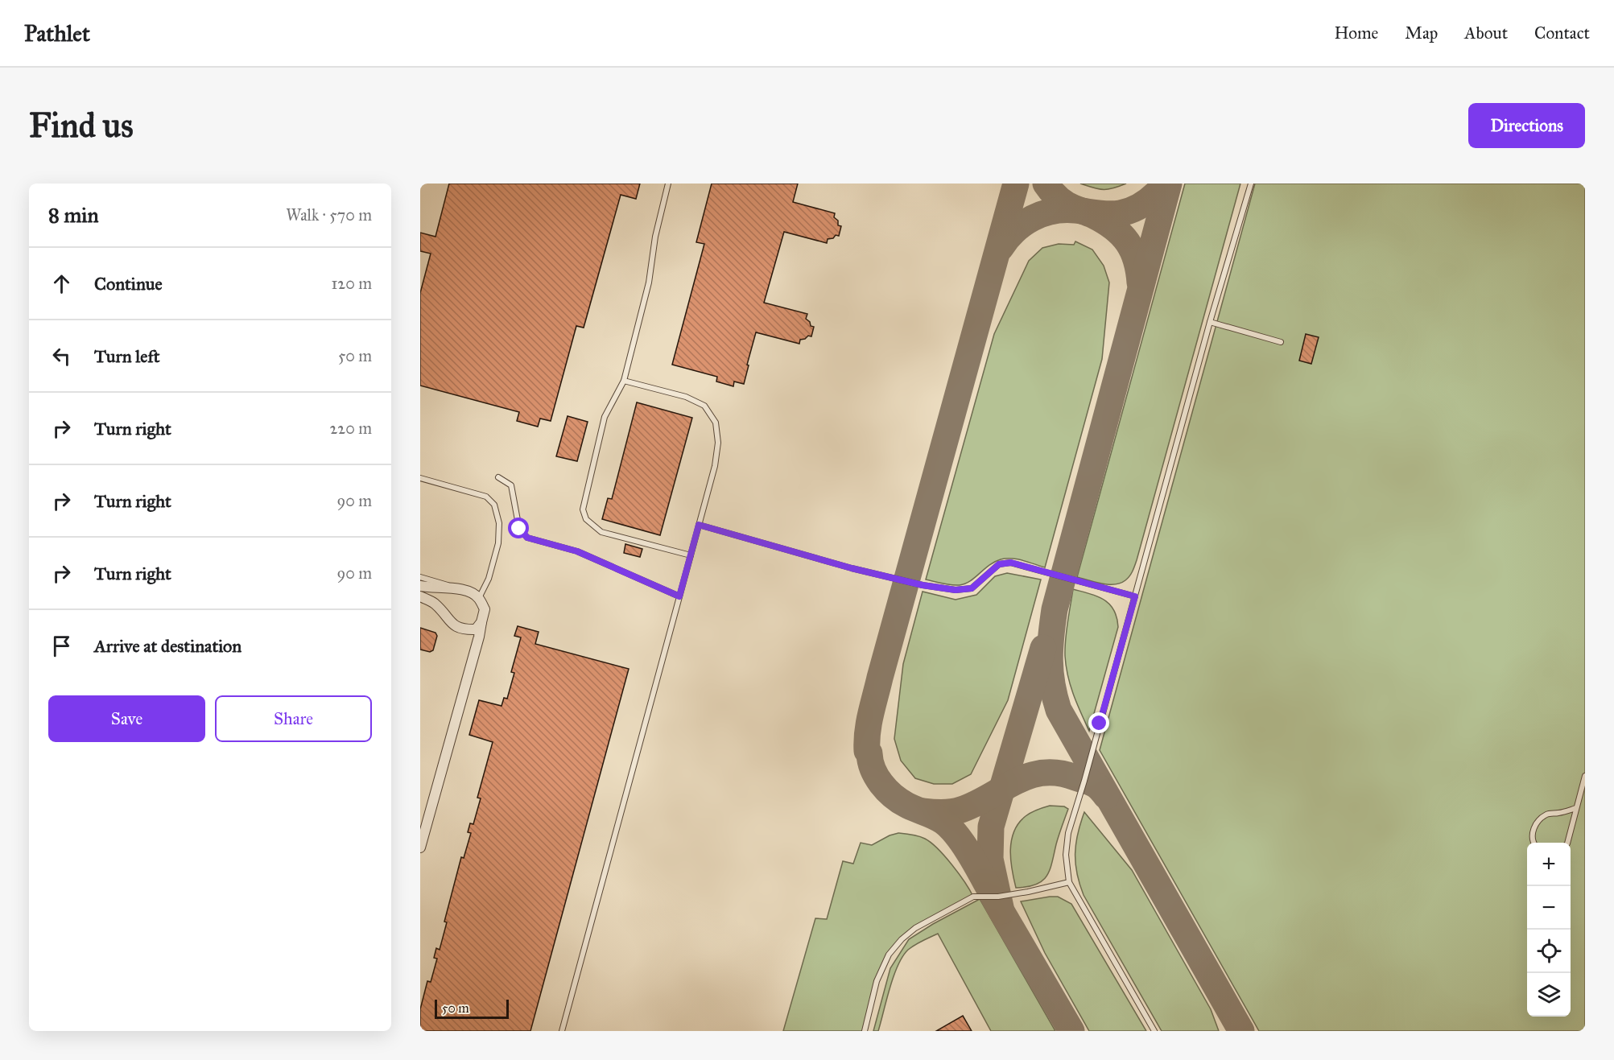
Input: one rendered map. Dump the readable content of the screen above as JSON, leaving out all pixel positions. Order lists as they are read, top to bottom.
{
  "scale_bar": "50 m",
  "page": {
    "header": "Pathlet",
    "nav": [
      "Home",
      "Map",
      "About",
      "Contact"
    ],
    "buttons": [
      "Directions",
      ["Save", "Share"]
    ],
    "title": "Find us",
    "heading": ["8 min", "Walk · 570 m"],
    "list": [
      ["Continue", "120 m"],
      ["Turn left", "50 m"],
      ["Turn right", "220 m"],
      ["Turn right", "90 m"],
      ["Turn right", "90 m"],
      "Arrive at destination"
    ],
    "map_buttons": ["+", "−"],
    "scale": "50 m"
  }
}
